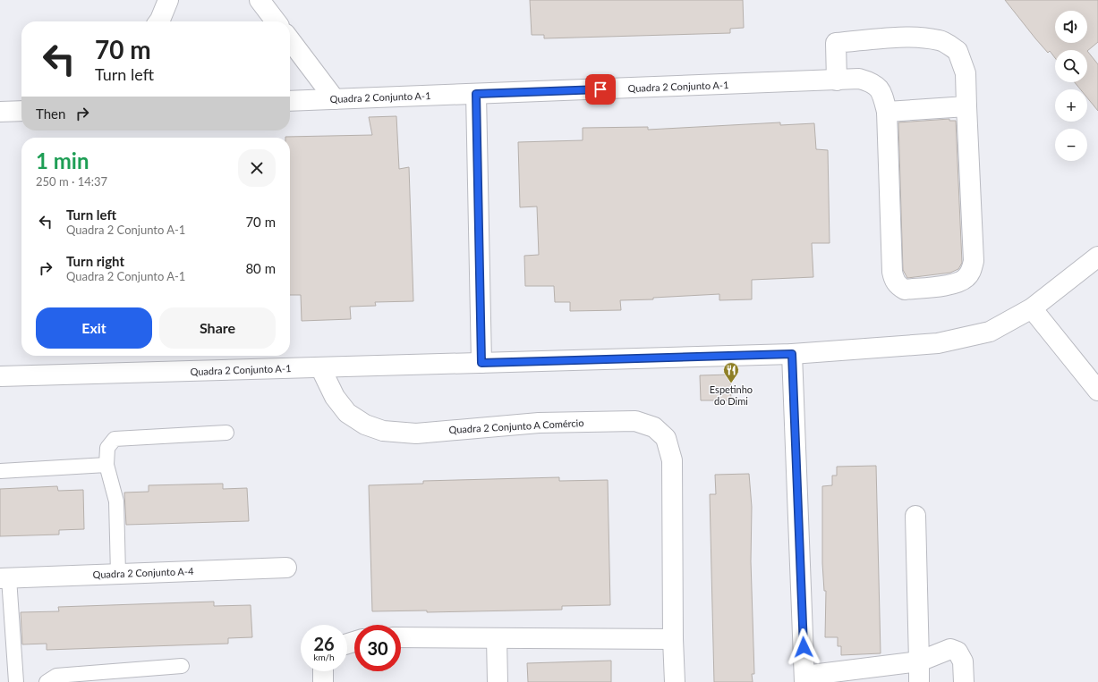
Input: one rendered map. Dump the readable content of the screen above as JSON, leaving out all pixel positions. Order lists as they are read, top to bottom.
{
  "streets": {
    "street": ["Quadra 2 Conjunto A-1", "Quadra 2 Conjunto A Comércio", "Quadra 2 Conjunto A-4"]
  },
  "crossings": [
    ["Quadra 2 Conjunto A-1", "Quadra 2 Conjunto A Comércio"]
  ],
  "places": {
    "restaurant": ["Espetinho do Dimi"]
  },
  "page": {
    "map_buttons": ["+", "−"],
    "turn": ["70 m", "Turn left"],
    "then": "Then",
    "heading": ["1 min", "250 m · 14:37"],
    "list": [
      {
        "name": "Turn left",
        "note": "Quadra 2 Conjunto A-1",
        "value": "70 m"
      },
      {
        "name": "Turn right",
        "note": "Quadra 2 Conjunto A-1",
        "value": "80 m"
      }
    ],
    "buttons": ["Exit", "Share"],
    "speed": "26 km/h",
    "limit": "30"
  }
}
